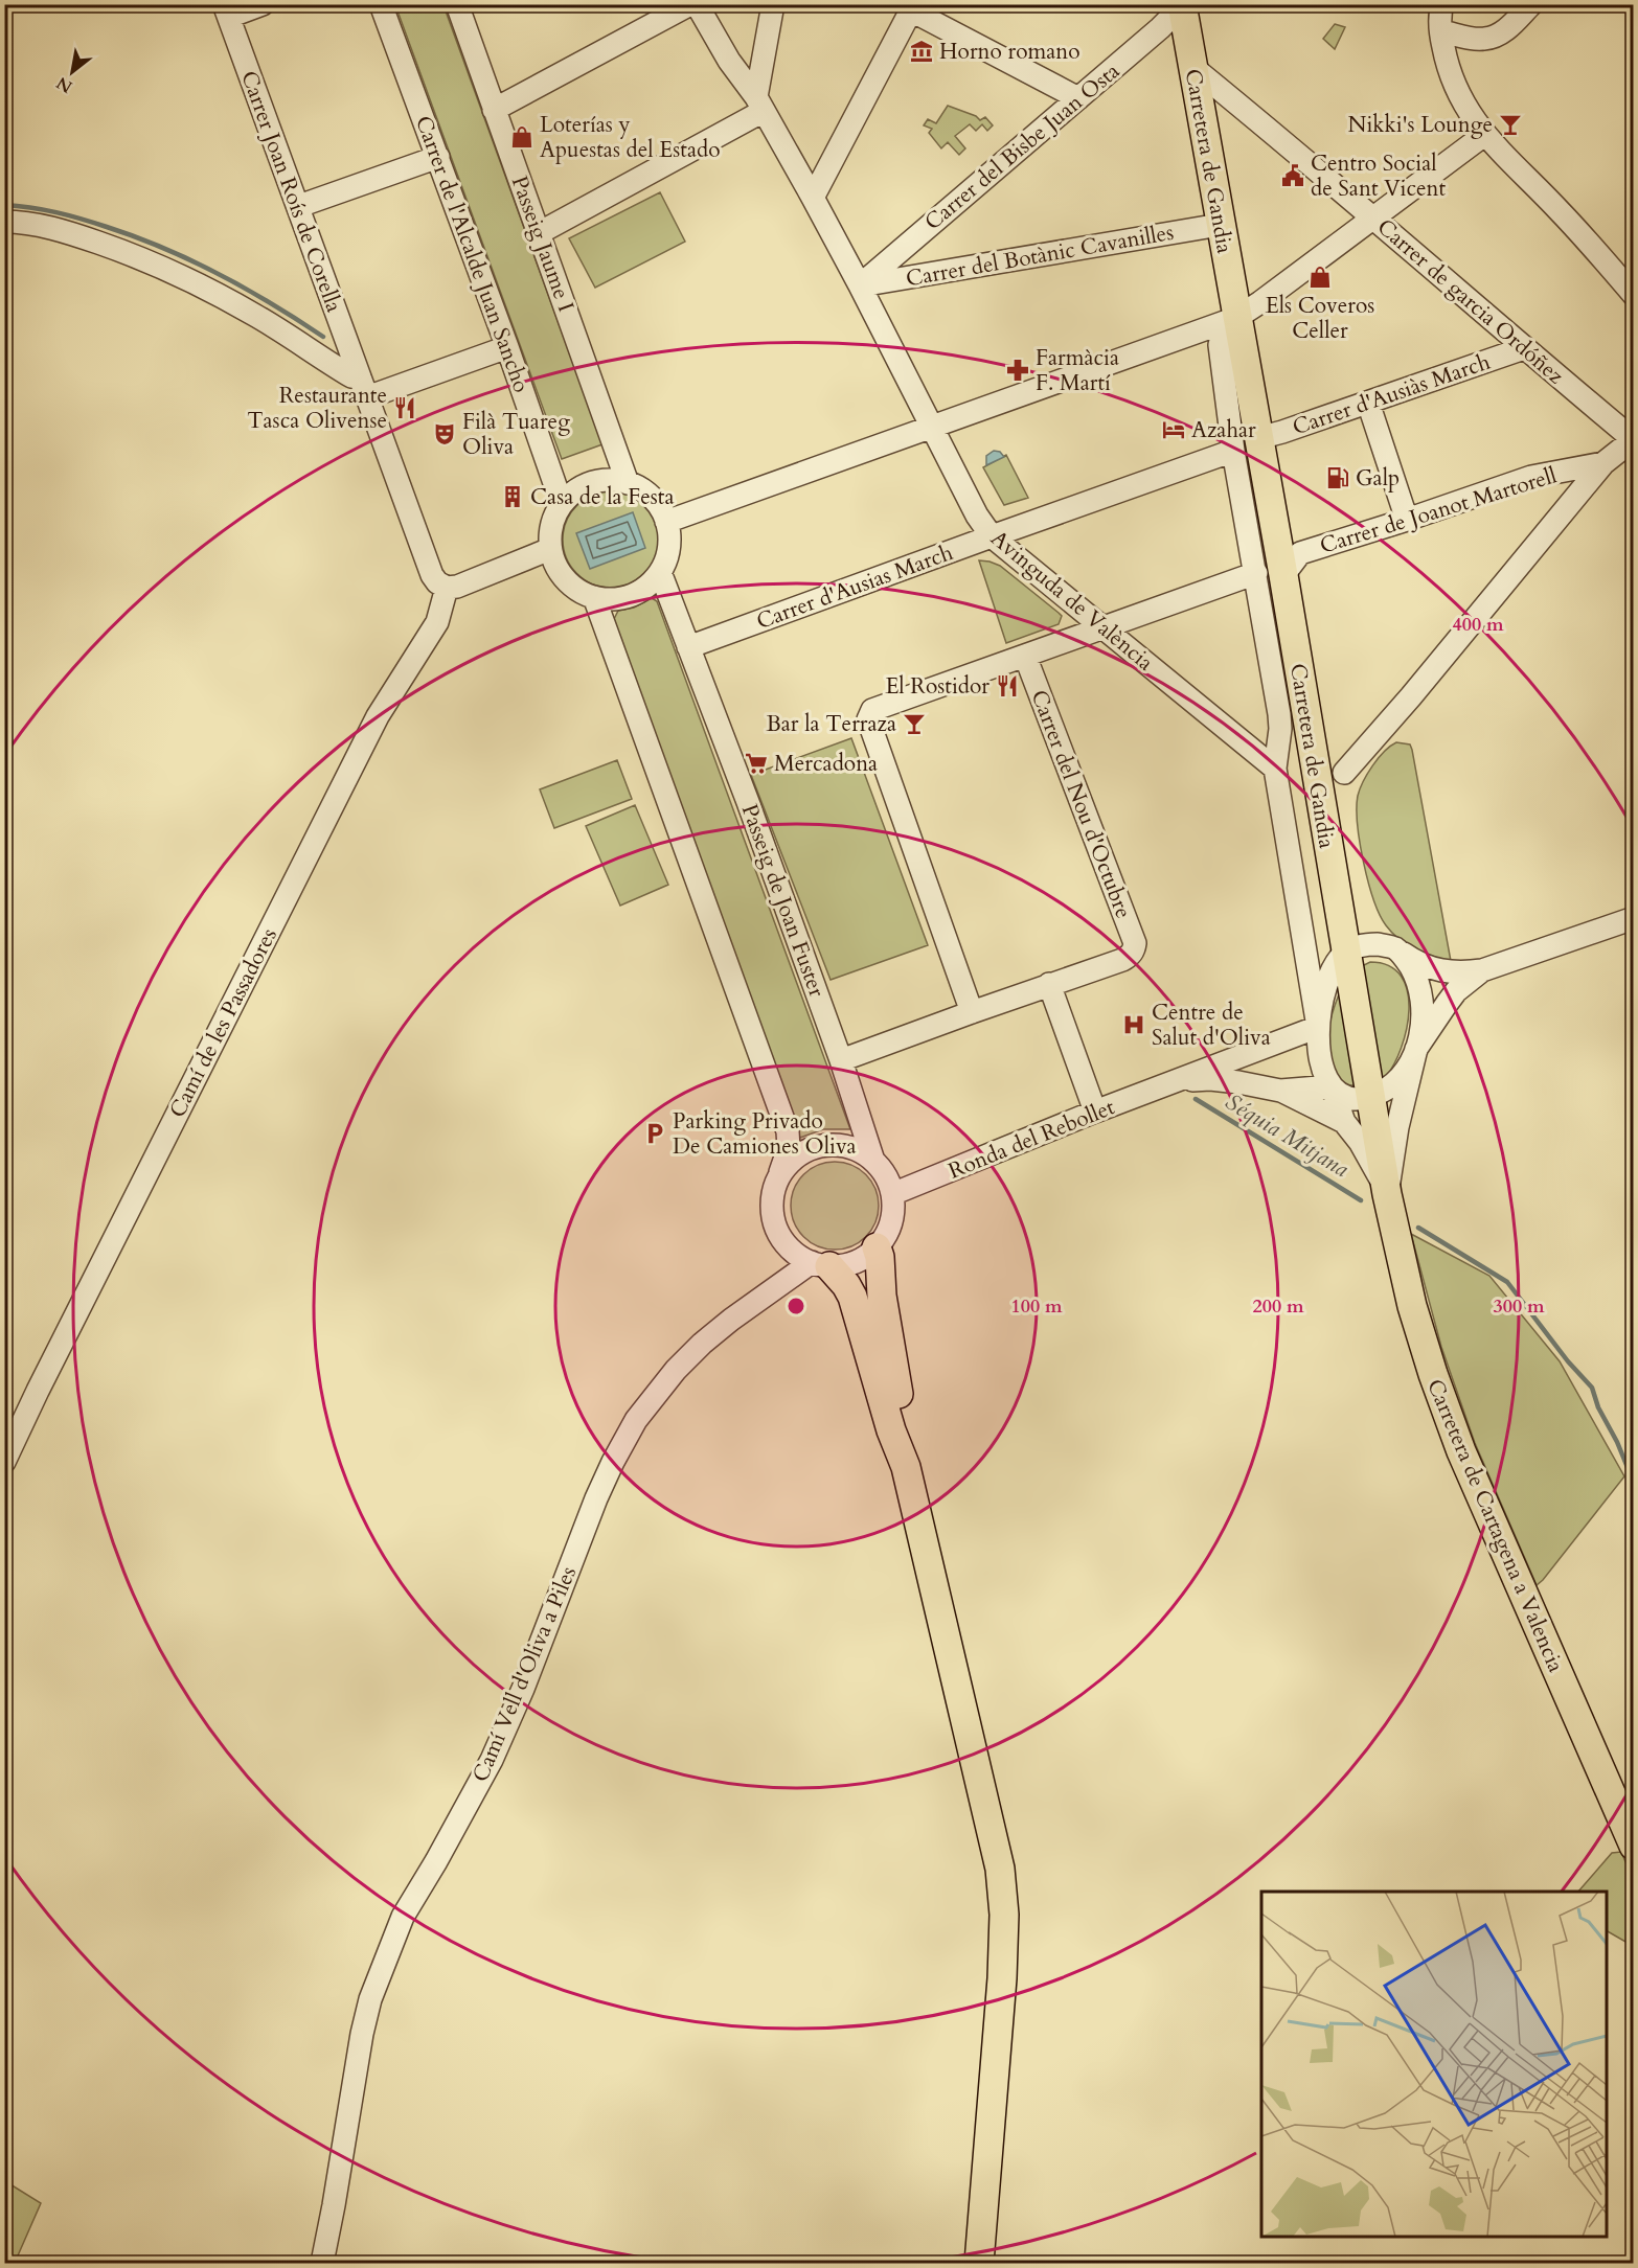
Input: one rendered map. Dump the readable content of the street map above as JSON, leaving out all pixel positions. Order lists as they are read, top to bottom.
{
  "streets": {
    "main road": ["Carretera de Gandia", "Carretera de Cartagena a Valencia"],
    "street": [
      "Carrer del Bisbe Juan Osta",
      "Carrer Joan Roís de Corella",
      "Passeig Jaume I",
      "Carrer de l'Alcalde Juan Sancho",
      "Carrer del Botànic Cavanilles",
      "Carrer de garcia Ordóñez",
      "Carrer d'Ausiàs March",
      "Carrer de Joanot Martorell",
      "Carrer d'Ausias March",
      "Avinguda de València",
      "Carrer del Nou d'Octubre",
      "Passeig de Joan Fuster",
      "Camí de les Passadores",
      "Ronda del Rebollet",
      "Camí Vell d'Oliva a Piles"
    ]
  },
  "crossings": [
    ["Carrer del Bisbe Juan Osta", "Carretera de Gandia"],
    ["Carrer del Bisbe Juan Osta", "Carrer del Botànic Cavanilles"],
    ["Carrer del Bisbe Juan Osta", "Avinguda de València"],
    ["Carretera de Gandia", "Carrer del Botànic Cavanilles"],
    ["Carretera de Gandia", "Carrer de garcia Ordóñez"],
    ["Carretera de Gandia", "Carrer d'Ausiàs March"],
    ["Carretera de Gandia", "Carrer de Joanot Martorell"],
    ["Carretera de Gandia", "Carrer d'Ausias March"],
    ["Carretera de Gandia", "Avinguda de València"],
    ["Carretera de Gandia", "Carretera de Cartagena a Valencia"],
    ["Carrer Joan Roís de Corella", "Camí de les Passadores"],
    ["Passeig Jaume I", "Carrer de l'Alcalde Juan Sancho"],
    ["Passeig Jaume I", "Passeig de Joan Fuster"],
    ["Carrer de l'Alcalde Juan Sancho", "Passeig de Joan Fuster"],
    ["Carrer del Botànic Cavanilles", "Avinguda de València"],
    ["Carrer de garcia Ordóñez", "Carrer d'Ausiàs March"],
    ["Carrer de Joanot Martorell", "Avinguda de València"],
    ["Carrer de Joanot Martorell", "Carrer del Nou d'Octubre"],
    ["Carrer d'Ausias March", "Avinguda de València"],
    ["Carrer d'Ausias March", "Passeig de Joan Fuster"],
    ["Passeig de Joan Fuster", "Ronda del Rebollet"],
    ["Passeig de Joan Fuster", "Camí Vell d'Oliva a Piles"],
    ["Ronda del Rebollet", "Camí Vell d'Oliva a Piles"]
  ],
  "water": ["Séquia Mitjana"],
  "places": {
    "museum": ["Horno romano"],
    "bar": ["Nikki's Lounge", "Bar la Terraza"],
    "shop": ["Loterías y Apuestas del Estado", "Els Coveros Celler"],
    "public building": ["Centro Social de Sant Vicent"],
    "pharmacy": ["Farmàcia F. Martí"],
    "restaurant": ["Restaurante Tasca Olivense", "El Rostidor"],
    "hotel": ["Azahar"],
    "theatre": ["Filà Tuareg Oliva"],
    "fuel station": ["Galp"],
    "building": ["Casa de la Festa"],
    "supermarket": ["Mercadona"],
    "hospital": ["Centre de Salut d'Oliva"],
    "parking": ["Parking Privado De Camiones Oliva"]
  },
  "north": "bottom left",
  "rings": [
    "400 m",
    "100 m",
    "200 m",
    "300 m"
  ]
}
